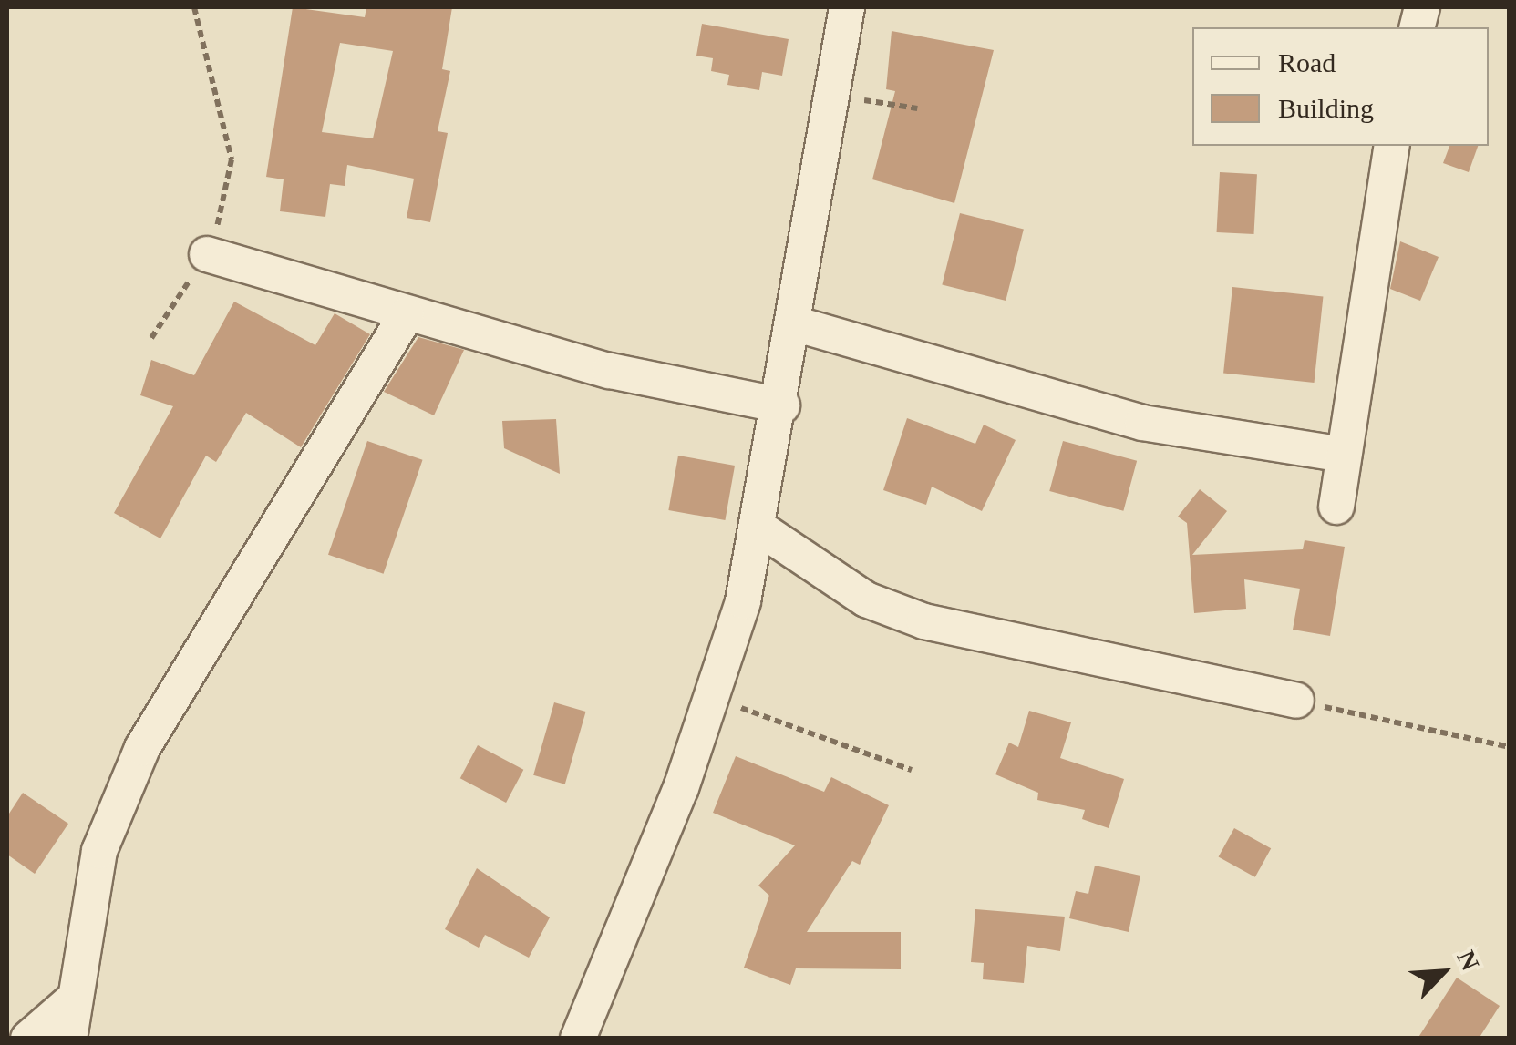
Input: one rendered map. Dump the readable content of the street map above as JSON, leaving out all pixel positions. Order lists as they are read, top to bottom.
{
  "legend": ["Road", "Building"],
  "north": "top right"
}
